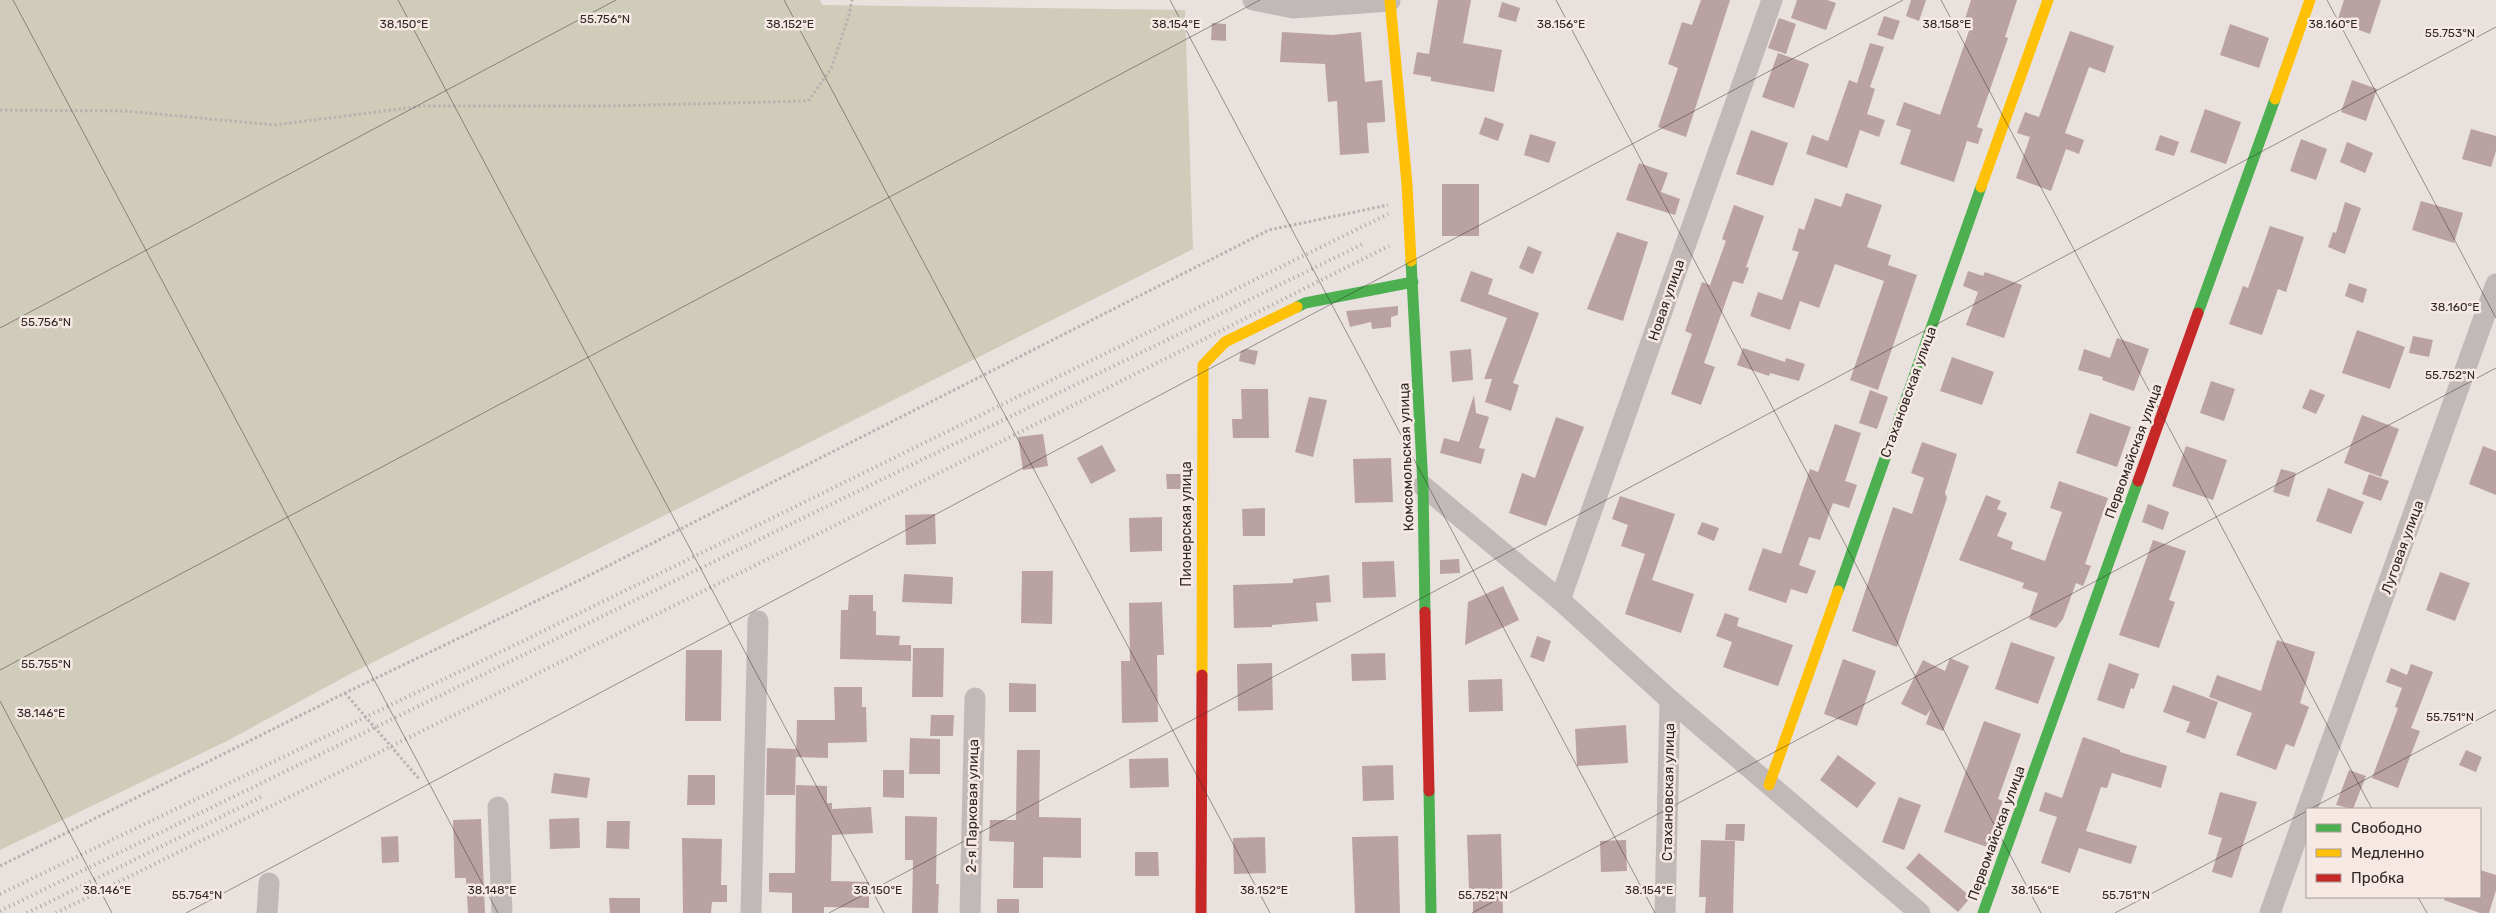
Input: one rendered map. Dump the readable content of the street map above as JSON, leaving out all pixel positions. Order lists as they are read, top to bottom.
{
  "streets": {
    "street": [
      "Новая улица",
      "Стахановская улица",
      "Первомайская улица",
      "Комсомольская улица",
      "Пионерская улица",
      "Луговая улица",
      "2-я Парковая улица"
    ]
  },
  "crossings": [
    ["Комсомольская улица", "Пионерская улица"]
  ],
  "legend": ["Свободно", "Медленно", "Пробка"],
  "coordinates": [
    "55.756°N",
    "38.150°E",
    "38.152°E",
    "38.154°E",
    "38.156°E",
    "38.158°E",
    "38.160°E",
    "55.753°N",
    "55.752°N",
    "55.755°N",
    "38.146°E",
    "55.751°N",
    "38.148°E",
    "55.754°N"
  ]
}
